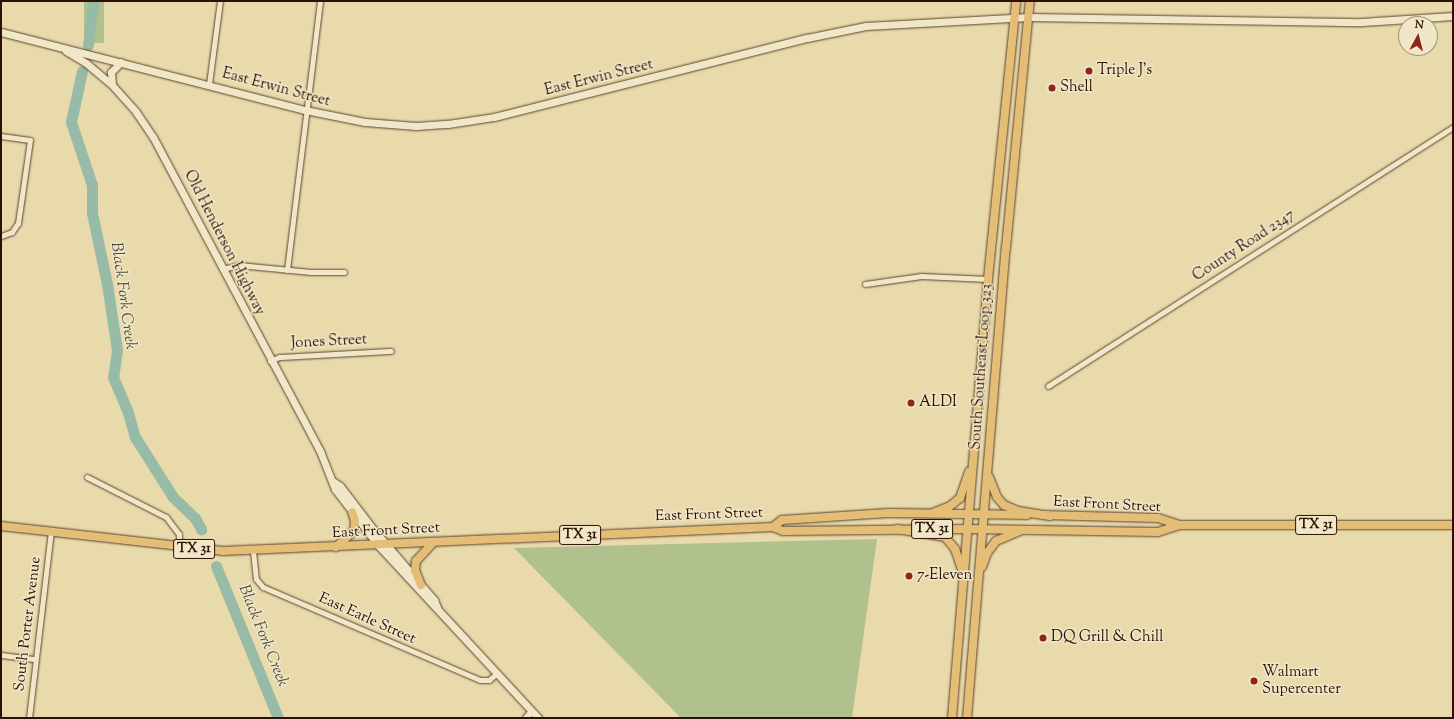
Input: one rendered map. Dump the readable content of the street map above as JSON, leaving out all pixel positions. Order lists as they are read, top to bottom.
{
  "streets": {
    "main road": [
      "East Erwin Street",
      "Old Henderson Highway",
      "South Southeast Loop 323",
      "East Front Street",
      "TX 31"
    ],
    "street": [
      "County Road 2347",
      "Jones Street",
      "East Earle Street",
      "South Porter Avenue"
    ]
  },
  "crossings": [
    ["East Erwin Street", "Old Henderson Highway"],
    ["East Erwin Street", "South Southeast Loop 323"],
    ["Old Henderson Highway", "Jones Street"],
    ["Old Henderson Highway", "East Front Street"],
    ["Old Henderson Highway", "East Earle Street"],
    ["South Southeast Loop 323", "East Front Street"],
    ["East Front Street", "TX 31"],
    ["East Front Street", "East Earle Street"],
    ["East Front Street", "South Porter Avenue"]
  ],
  "water": ["Black Fork Creek"],
  "places": [
    "Triple J's",
    "Shell",
    "ALDI",
    "7-Eleven",
    "DQ Grill & Chill",
    "Walmart Supercenter"
  ],
  "north": "top"
}
